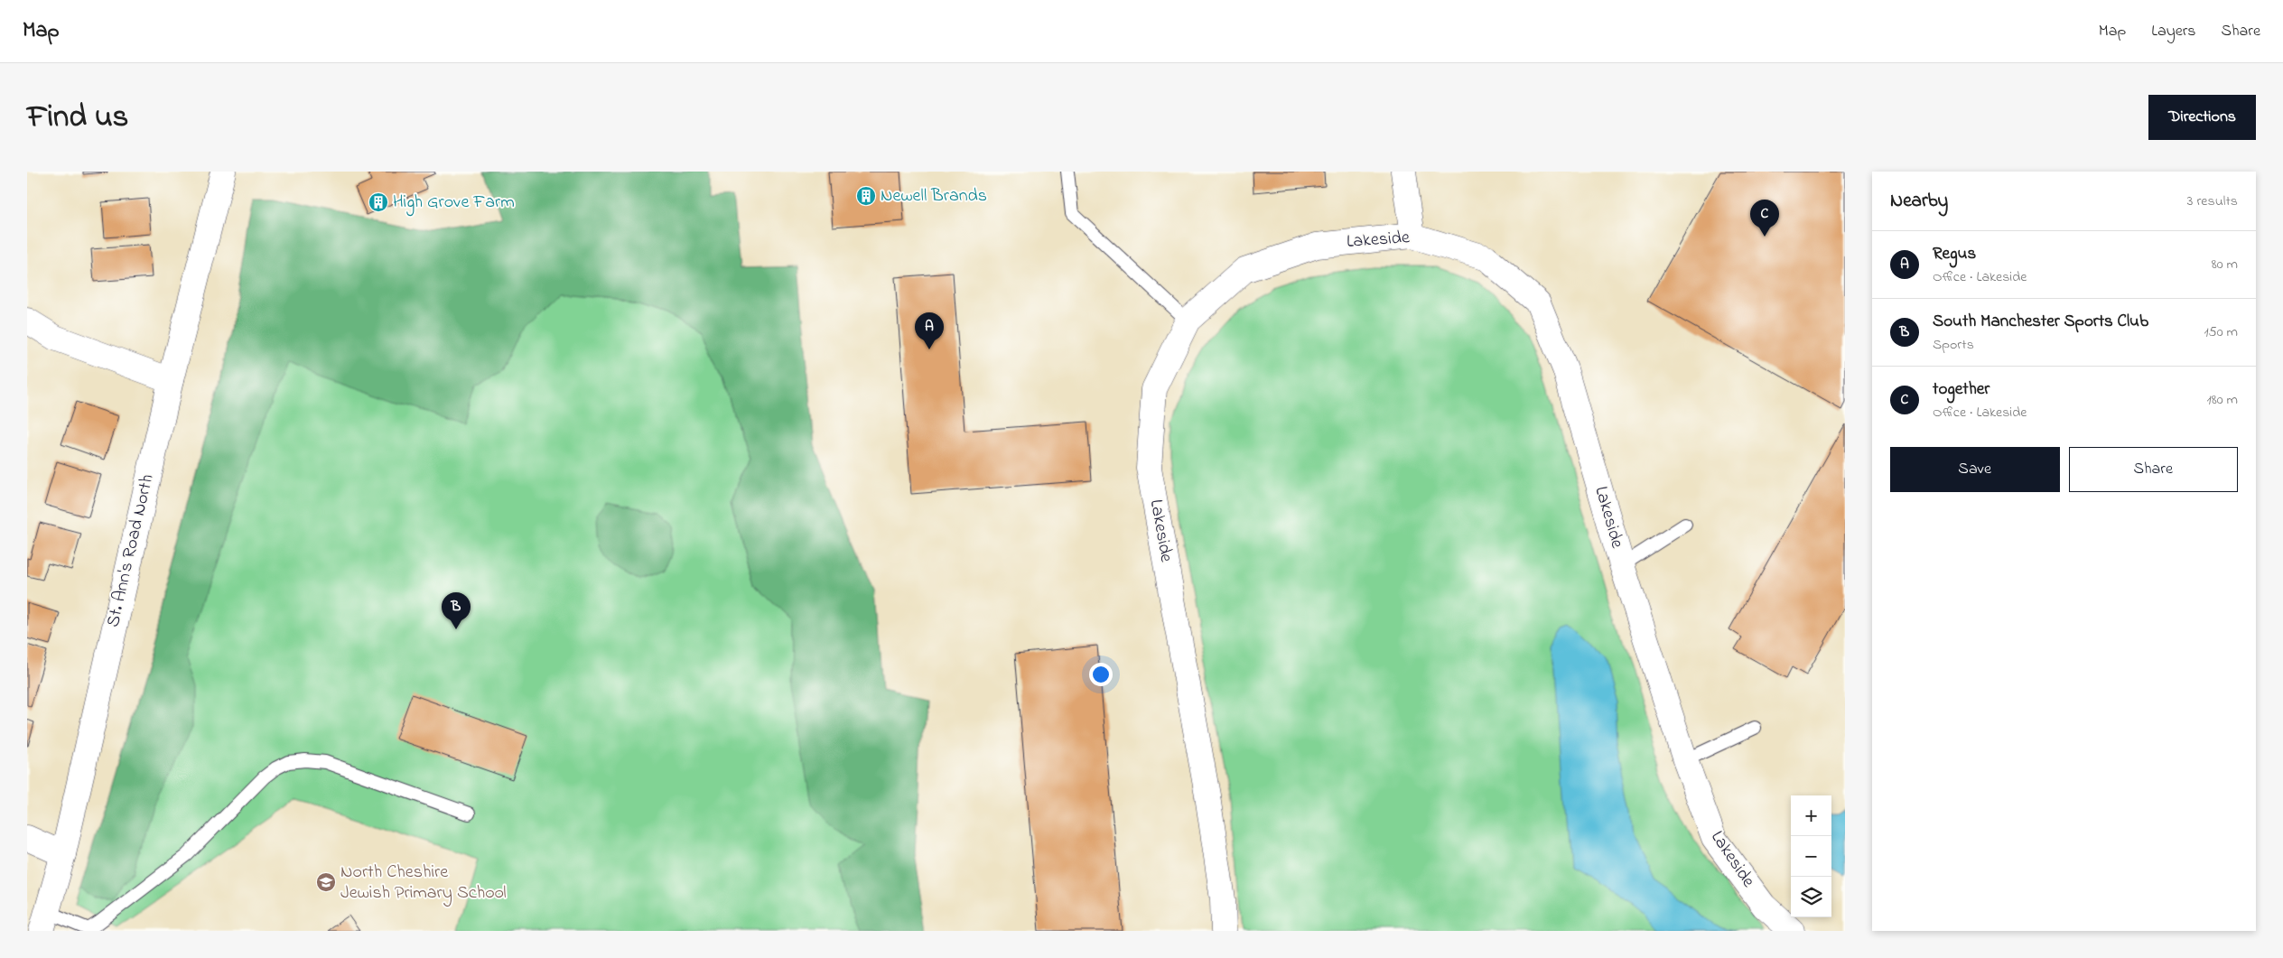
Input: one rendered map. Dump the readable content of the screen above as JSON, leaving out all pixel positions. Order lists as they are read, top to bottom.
{
  "streets": {
    "street": ["Lakeside", "St. Ann's Road North"]
  },
  "places": {
    "building": ["Newell Brands", "High Grove Farm"],
    "school or university": ["North Cheshire Jewish Primary School"]
  },
  "page": {
    "header": "Map",
    "nav": ["Map", "Layers", "Share"],
    "title": "Find us",
    "buttons": [
      "Directions",
      ["Save", "Share"]
    ],
    "heading": ["Nearby", "3 results"],
    "pins": ["C", "A", "B"],
    "list": [
      {
        "mark": "A",
        "name": "Regus",
        "note": "Office · Lakeside",
        "value": "80 m"
      },
      {
        "mark": "B",
        "name": "South Manchester Sports Club",
        "note": "Sports",
        "value": "150 m"
      },
      {
        "mark": "C",
        "name": "together",
        "note": "Office · Lakeside",
        "value": "180 m"
      }
    ],
    "map_buttons": ["+", "−"]
  }
}
